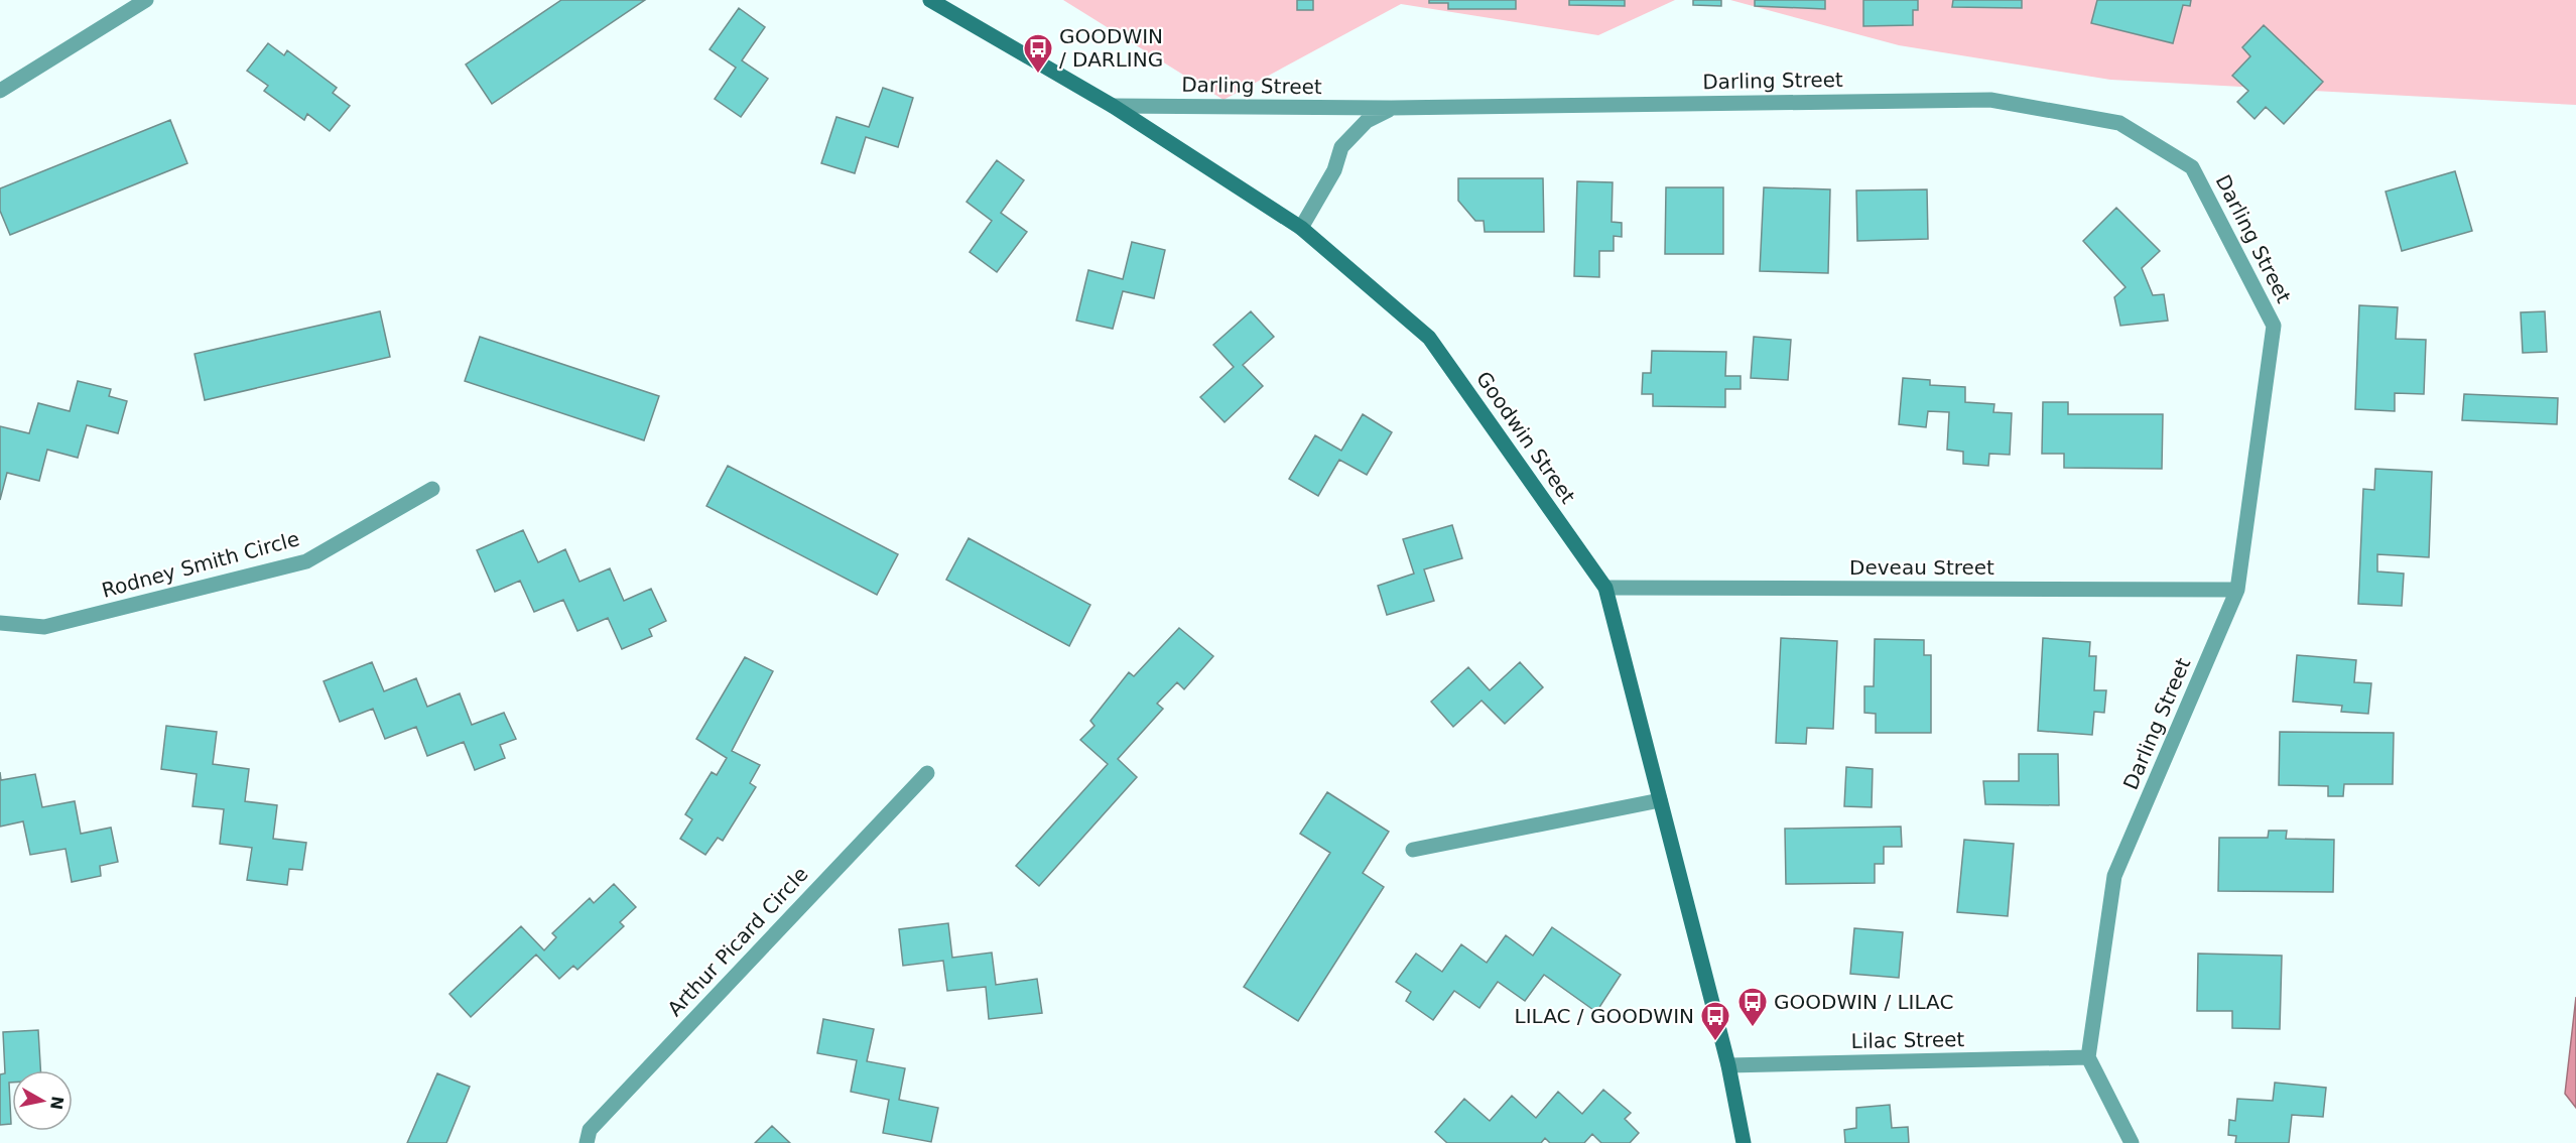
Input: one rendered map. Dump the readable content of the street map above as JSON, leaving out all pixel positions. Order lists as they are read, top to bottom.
{
  "streets": {
    "main road": ["Goodwin Street"],
    "street": [
      "Darling Street",
      "Rodney Smith Circle",
      "Deveau Street",
      "Arthur Picard Circle",
      "Lilac Street"
    ]
  },
  "crossings": [
    ["Darling Street", "Goodwin Street"],
    ["Darling Street", "Deveau Street"],
    ["Darling Street", "Lilac Street"],
    ["Goodwin Street", "Deveau Street"],
    ["Goodwin Street", "Lilac Street"]
  ],
  "places": {
    "bus stop": ["GOODWIN / DARLING", "GOODWIN / LILAC", "LILAC / GOODWIN"]
  },
  "north": "right"
}
